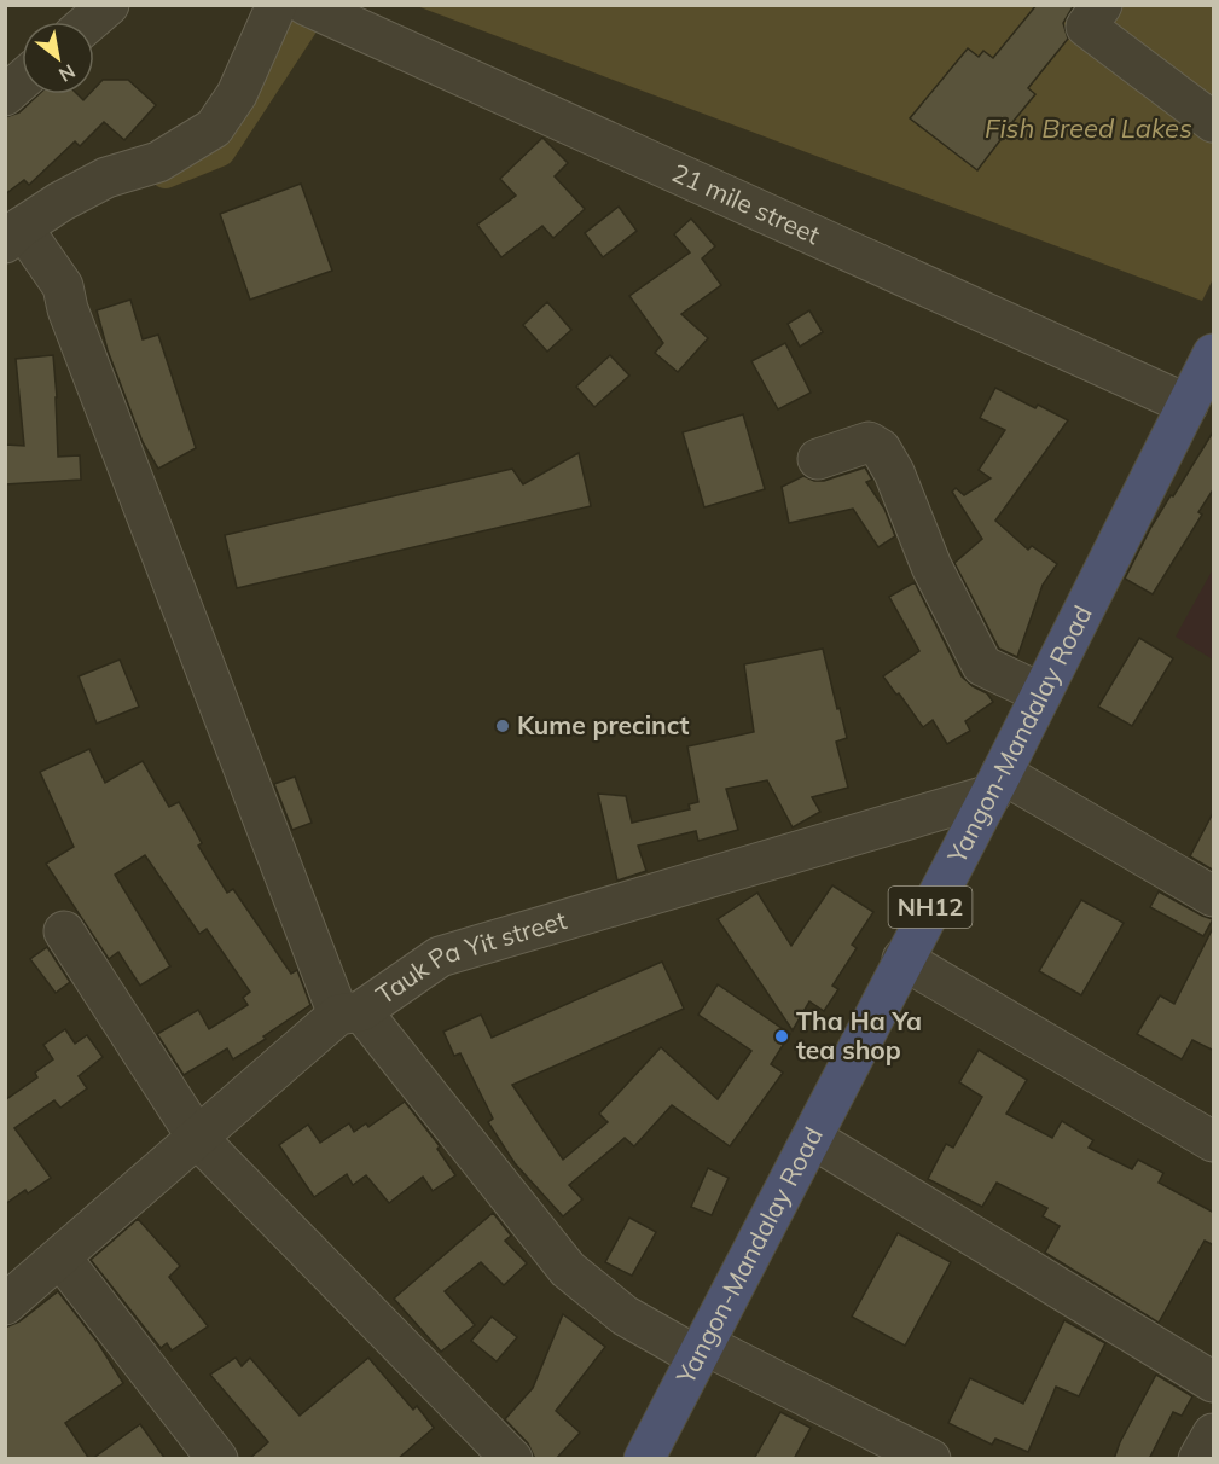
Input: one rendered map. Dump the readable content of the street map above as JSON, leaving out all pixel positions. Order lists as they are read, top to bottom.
{
  "streets": {
    "highway": ["Yangon-Mandalay Road", "NH12"],
    "street": ["21 mile street", "Tauk Pa Yit street"]
  },
  "crossings": [
    ["21 mile street", "Yangon-Mandalay Road"],
    ["Yangon-Mandalay Road", "Tauk Pa Yit street"]
  ],
  "water": ["Fish Breed Lakes"],
  "places": ["Kume precinct", "Tha Ha Ya tea shop"],
  "north": "bottom right"
}
